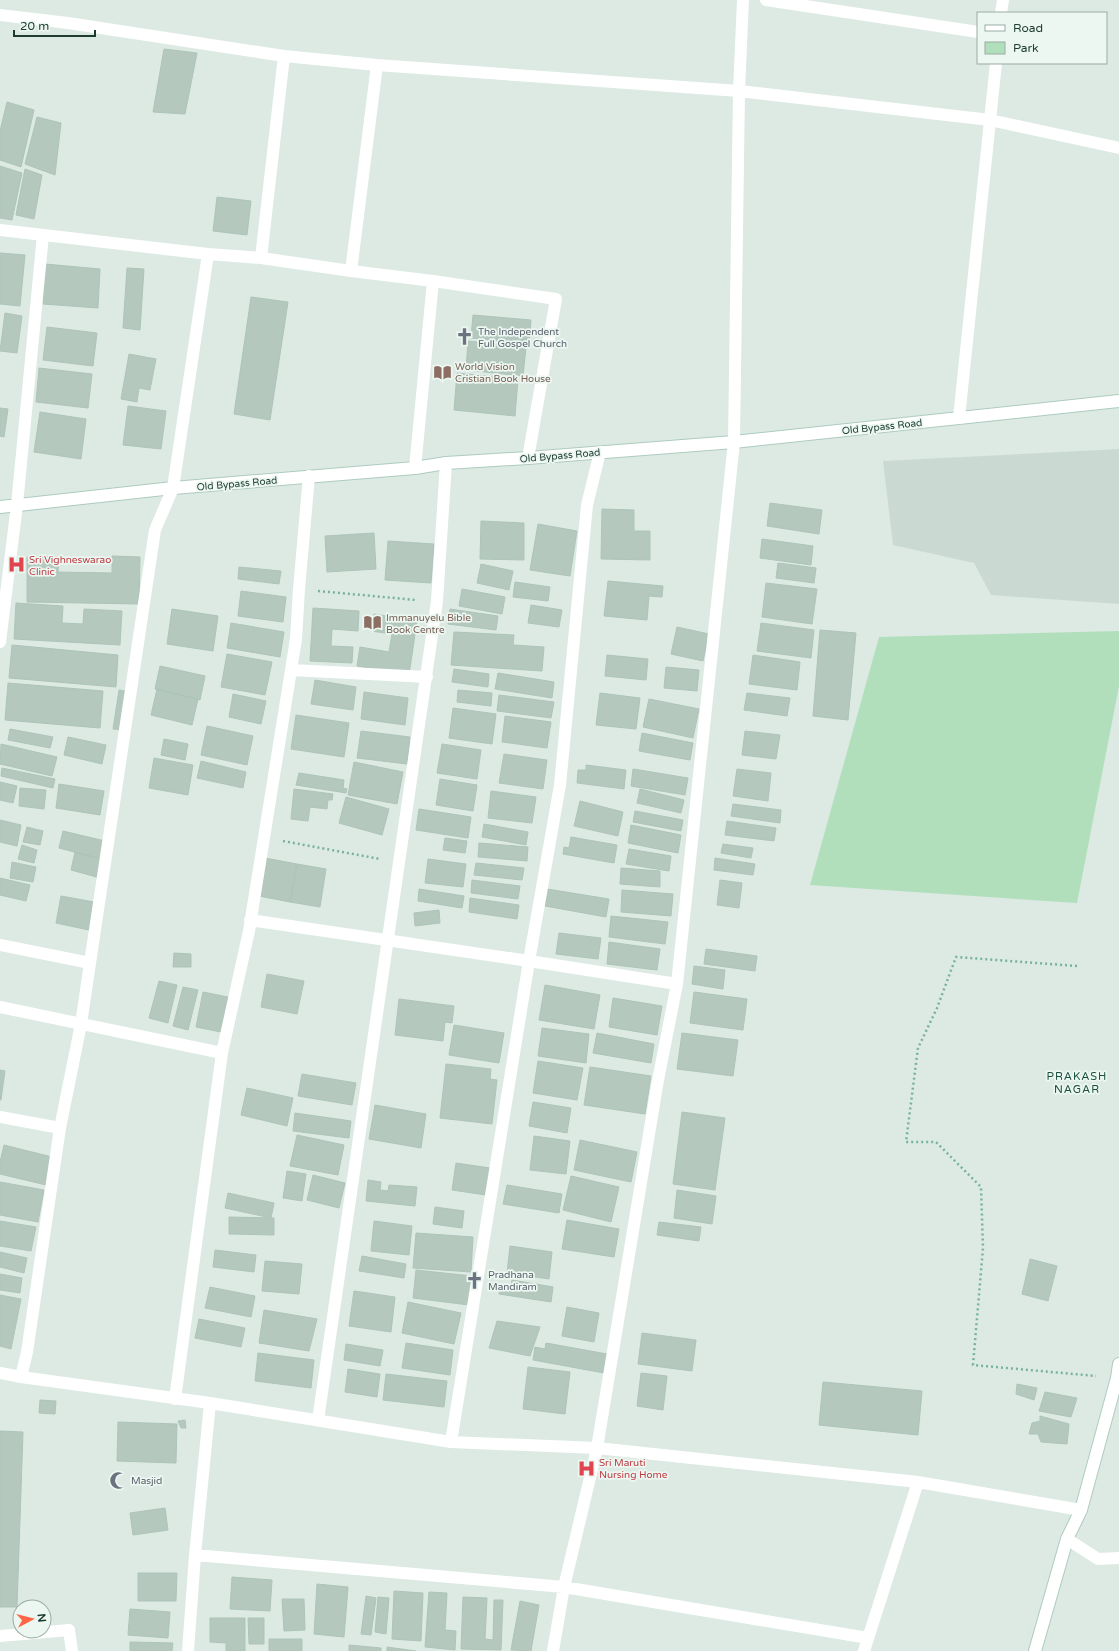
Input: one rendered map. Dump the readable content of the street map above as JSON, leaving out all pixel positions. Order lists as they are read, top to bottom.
{
  "streets": {
    "street": ["Old Bypass Road"]
  },
  "districts": ["PRAKASH NAGAR"],
  "places": {
    "church": ["The Independent Full Gospel Church", "Pradhana Mandiram"],
    "library": ["World Vision Cristian Book House", "Immanuyelu Bible Book Centre"],
    "hospital": ["Sri Vighneswarao Clinic", "Sri Maruti Nursing Home"],
    "mosque": ["Masjid"]
  },
  "legend": ["Road", "Park"],
  "scale_bar": "20 m",
  "north": "right"
}
